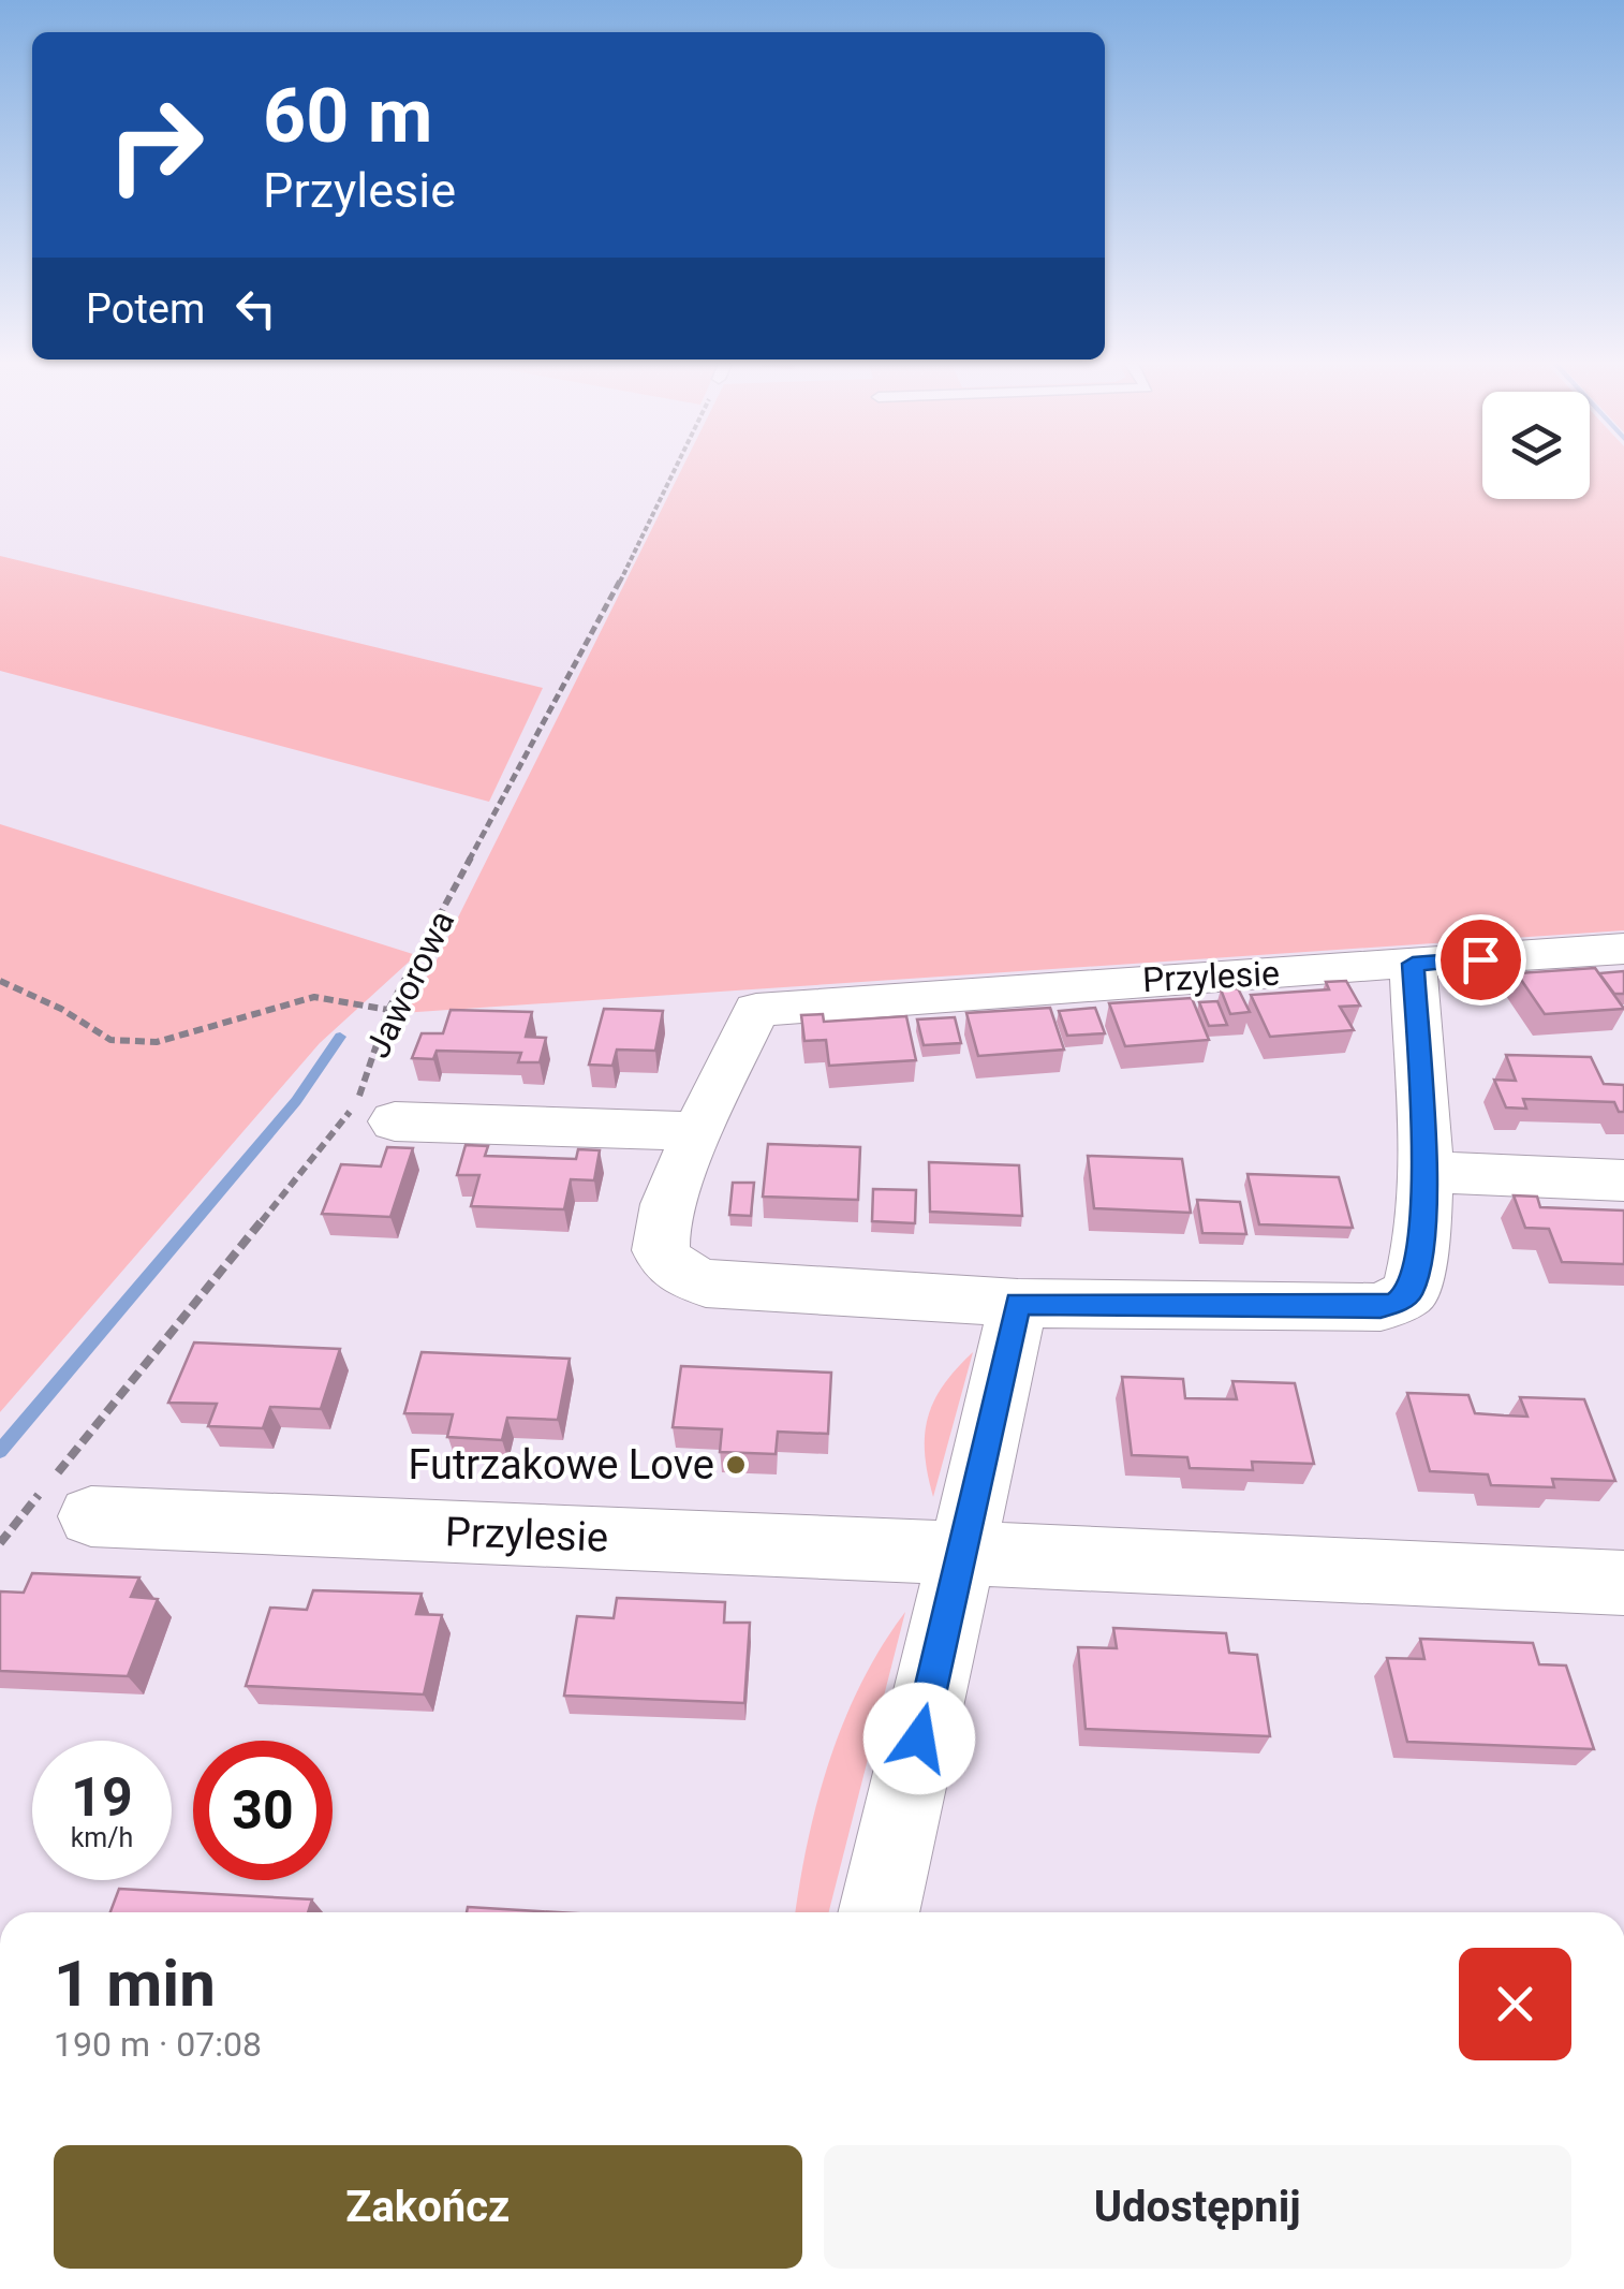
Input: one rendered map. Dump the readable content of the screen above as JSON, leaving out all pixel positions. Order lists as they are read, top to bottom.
{
  "streets": {
    "street": ["Przylesie"],
    "path": ["Jaworowa"]
  },
  "crossings": [
    ["Przylesie", "Jaworowa"]
  ],
  "places": ["Futrzakowe Love"],
  "page": {
    "turn": ["60 m", "Przylesie"],
    "then": "Potem",
    "speed": "19 km/h",
    "limit": "30",
    "heading": ["1 min", "190 m · 07:08"],
    "buttons": ["Zakończ", "Udostępnij"]
  }
}
